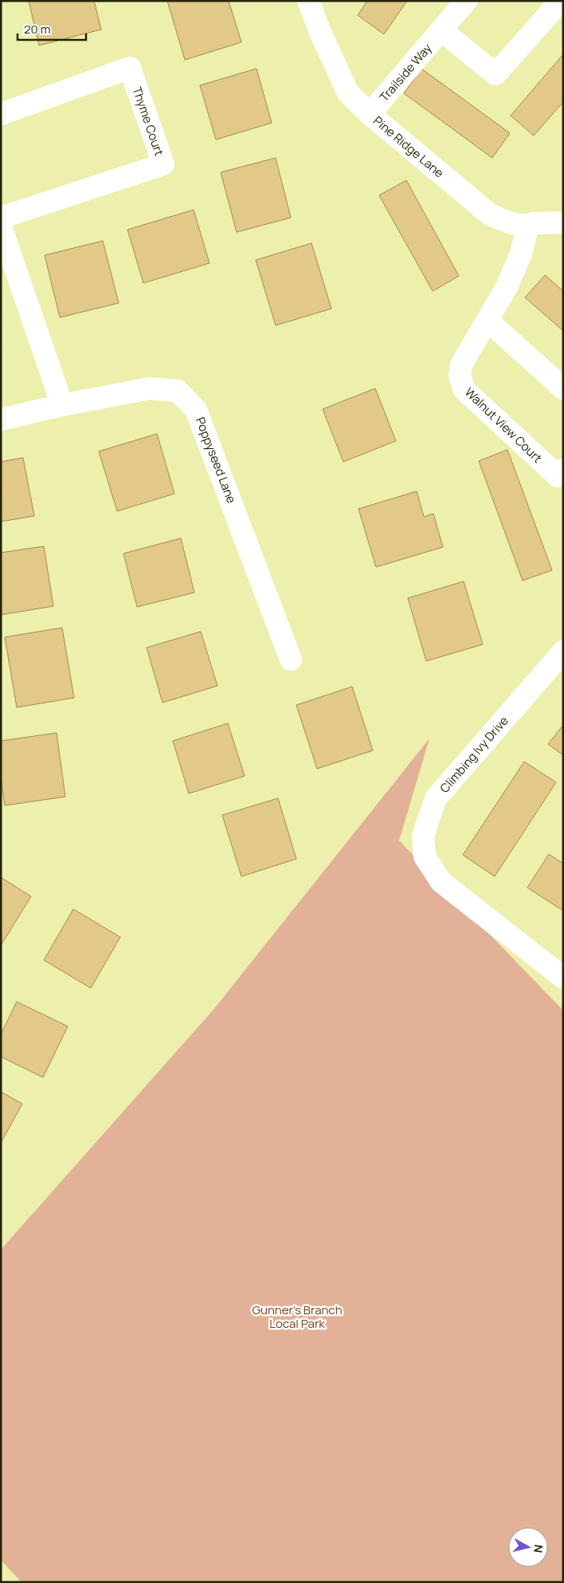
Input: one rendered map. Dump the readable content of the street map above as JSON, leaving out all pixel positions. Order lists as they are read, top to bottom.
{
  "streets": {
    "street": [
      "Trailside Way",
      "Thyme Court",
      "Pine Ridge Lane",
      "Walnut View Court",
      "Poppyseed Lane",
      "Climbing Ivy Drive"
    ]
  },
  "crossings": [
    ["Trailside Way", "Pine Ridge Lane"],
    ["Pine Ridge Lane", "Walnut View Court"]
  ],
  "parks": ["Gunner's Branch Local Park"],
  "scale_bar": "20 m",
  "north": "right"
}
